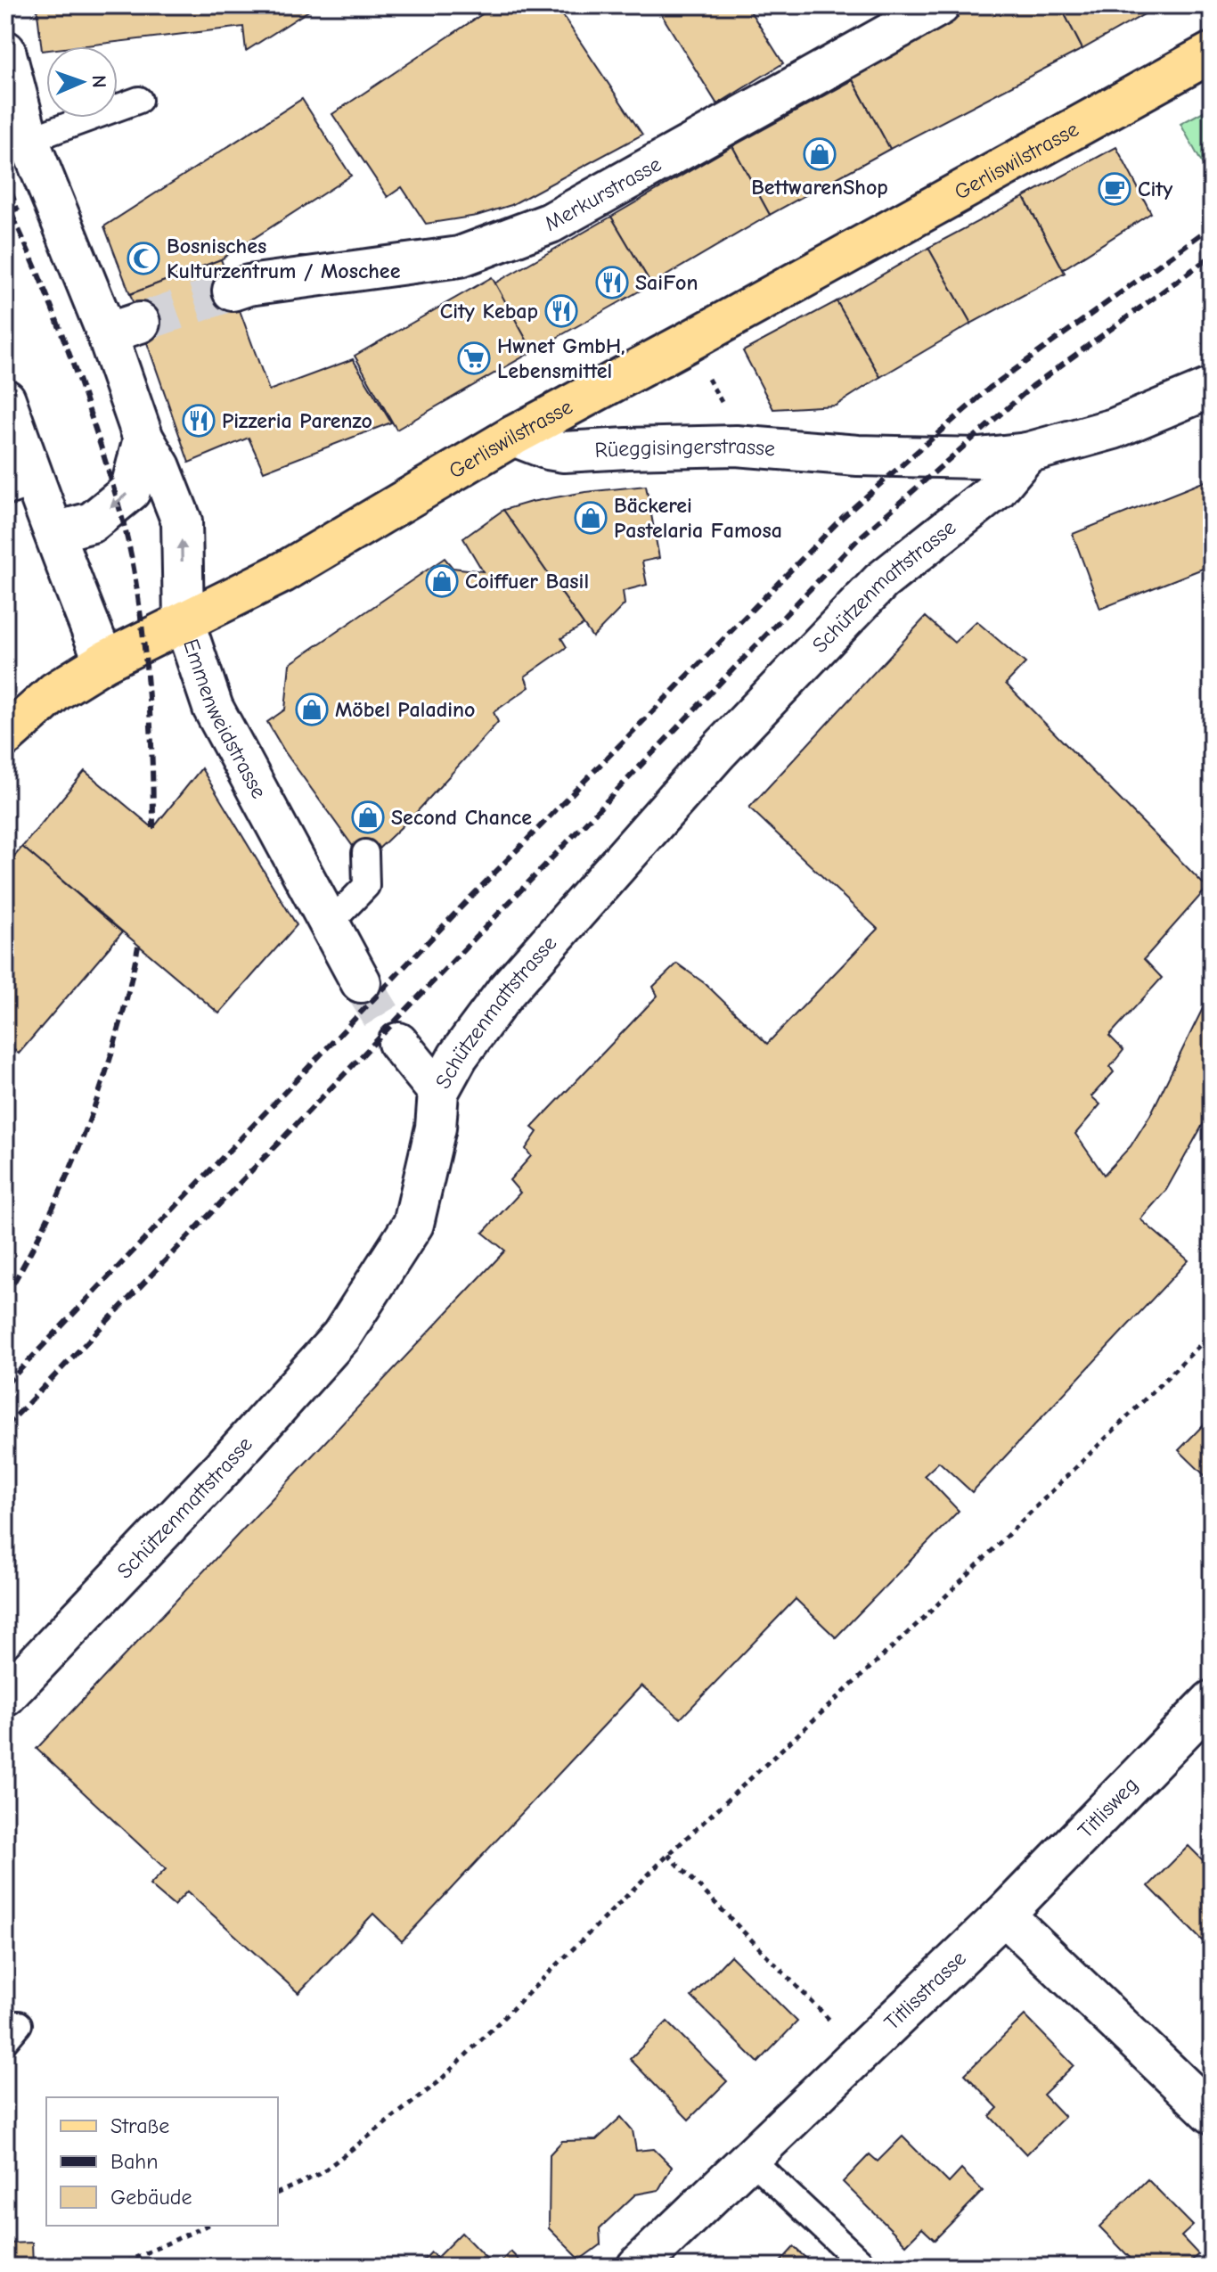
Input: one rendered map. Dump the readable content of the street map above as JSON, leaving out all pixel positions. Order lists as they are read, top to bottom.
{
  "streets": {
    "main road": ["Gerliswilstrasse"],
    "street": [
      "Merkurstrasse",
      "Rüeggisingerstrasse",
      "Schützenmattstrasse",
      "Emmenweidstrasse",
      "Titlisweg",
      "Titlisstrasse"
    ]
  },
  "crossings": [
    ["Gerliswilstrasse", "Rüeggisingerstrasse"],
    ["Gerliswilstrasse", "Emmenweidstrasse"],
    ["Rüeggisingerstrasse", "Schützenmattstrasse"],
    ["Titlisweg", "Titlisstrasse"]
  ],
  "places": {
    "shop": [
      "BettwarenShop",
      "Bäckerei Pastelaria Famosa",
      "Coiffuer Basil",
      "Möbel Paladino",
      "Second Chance"
    ],
    "cafe": ["City"],
    "mosque": ["Bosnisches Kulturzentrum / Moschee"],
    "restaurant": ["SaiFon", "City Kebap", "Pizzeria Parenzo"],
    "supermarket": ["Hwnet GmbH, Lebensmittel"]
  },
  "legend": ["Straße", "Bahn", "Gebäude"],
  "north": "right"
}
